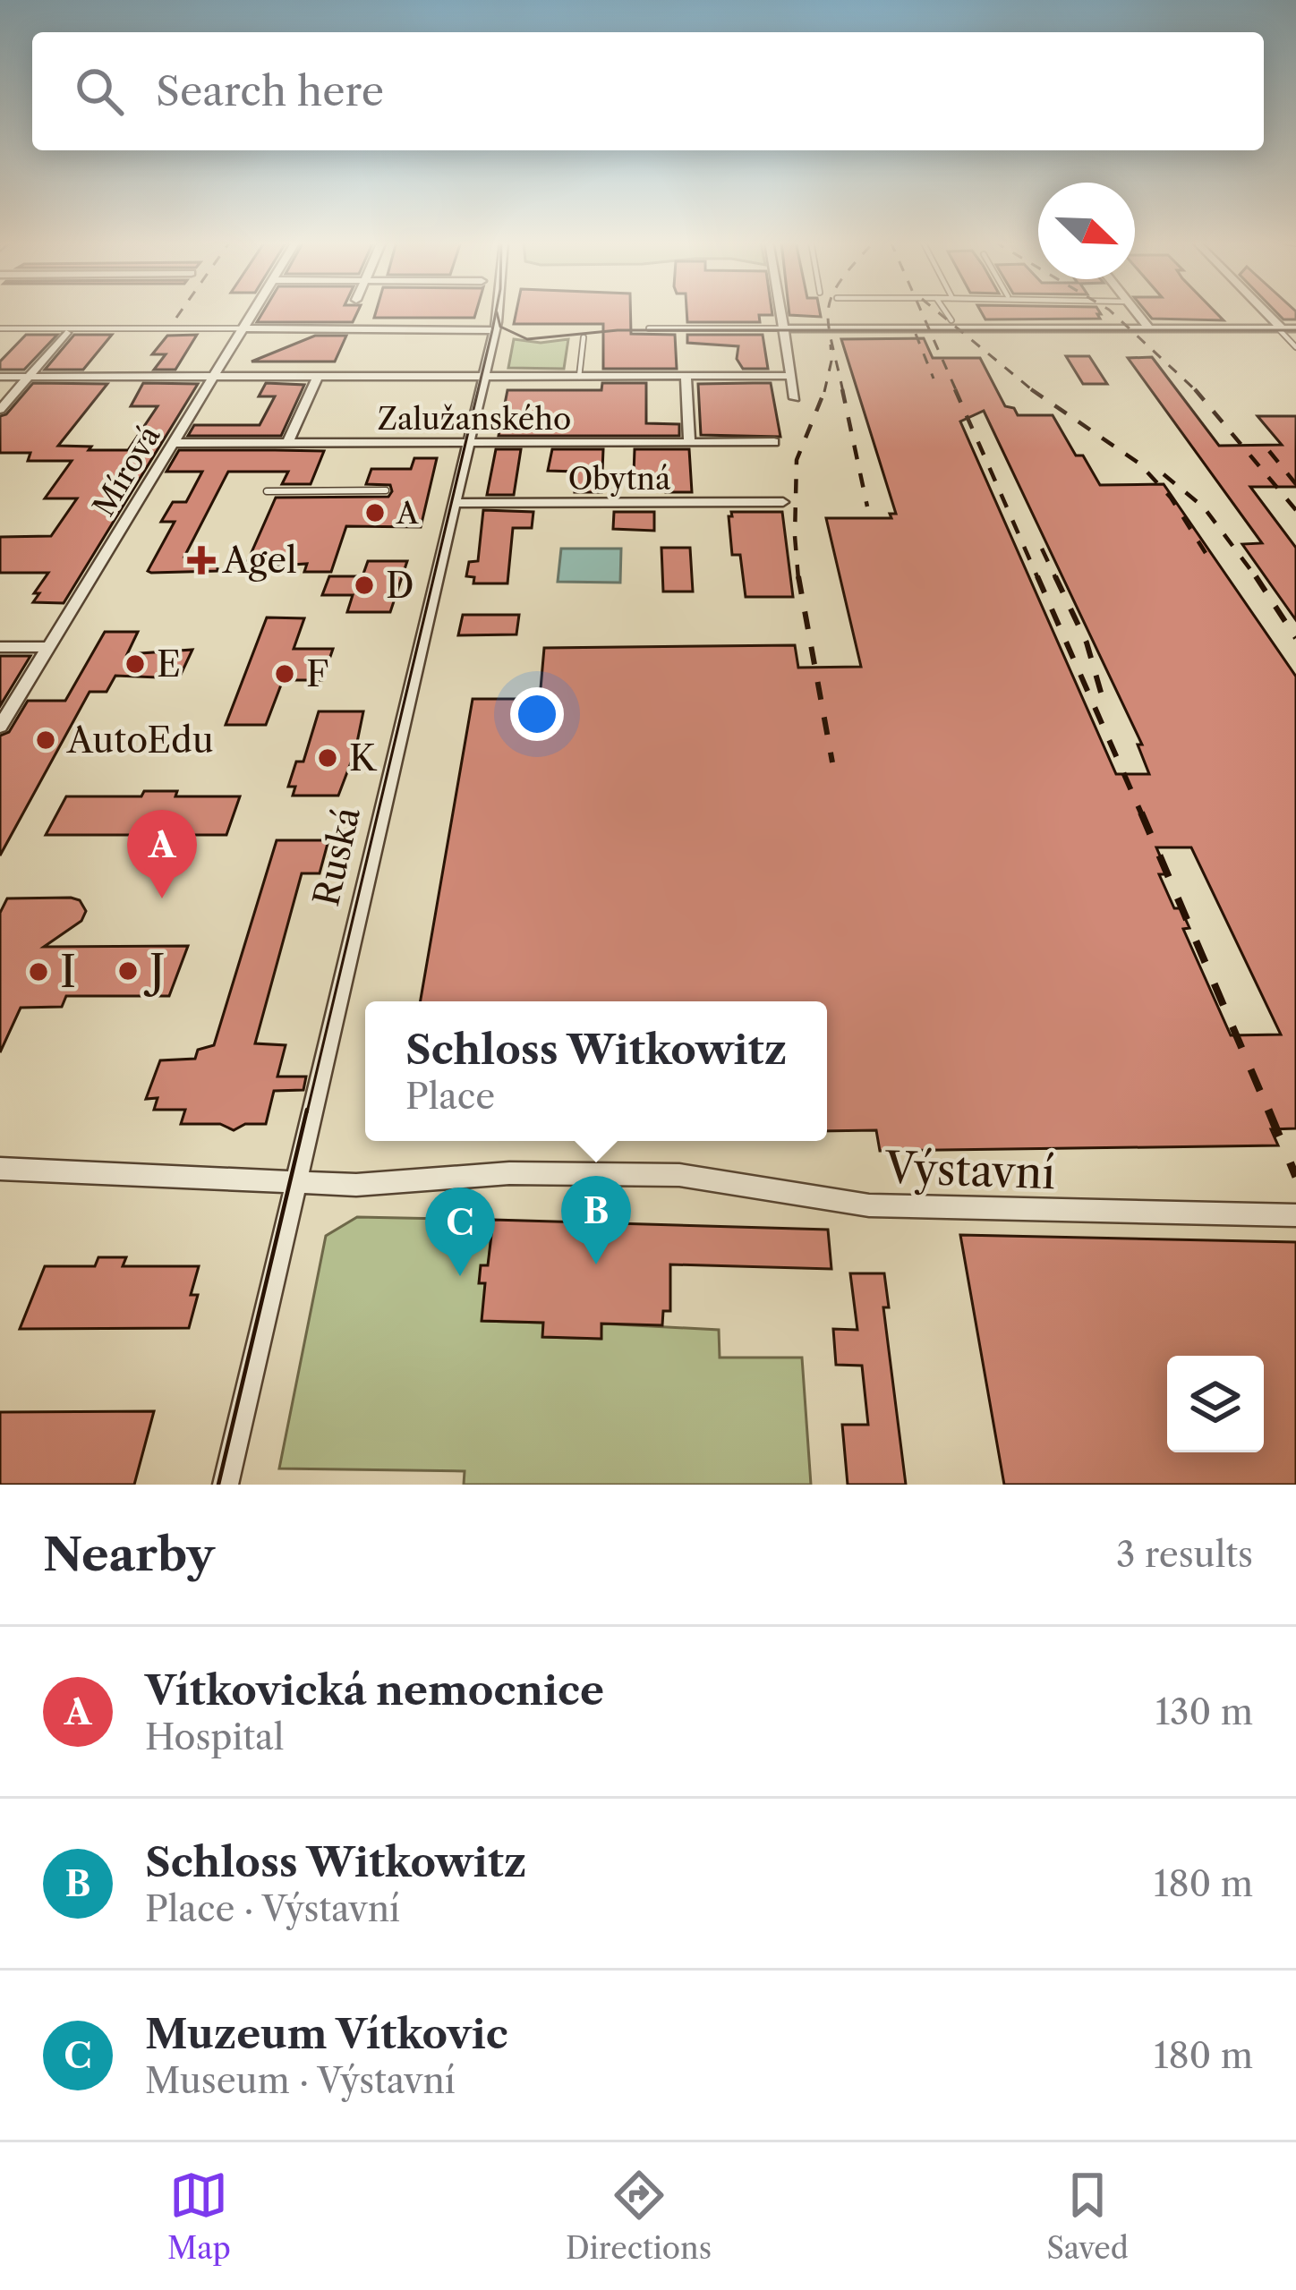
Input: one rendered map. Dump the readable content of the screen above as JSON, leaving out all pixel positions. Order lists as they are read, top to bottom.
{
  "streets": {
    "street": [
      "Zalužanského",
      "Mírová",
      "Obytná",
      "Ruská",
      "Výstavní"
    ]
  },
  "crossings": [
    ["Zalužanského", "Mírová"],
    ["Zalužanského", "Ruská"],
    ["Obytná", "Ruská"],
    ["Ruská", "Výstavní"]
  ],
  "places": {
    "other": [
      "A",
      "D",
      "E",
      "F",
      "AutoEdu",
      "K",
      "J",
      "I"
    ],
    "health": ["Agel"]
  },
  "north": "bottom right",
  "page": {
    "search": "Search here",
    "pins": ["A", "B", "C"],
    "popup": ["Schloss Witkowitz", "Place"],
    "heading": ["Nearby", "3 results"],
    "list": [
      {
        "mark": "A",
        "name": "Vítkovická nemocnice",
        "note": "Hospital",
        "value": "130 m"
      },
      {
        "mark": "B",
        "name": "Schloss Witkowitz",
        "note": "Place · Výstavní",
        "value": "180 m"
      },
      {
        "mark": "C",
        "name": "Muzeum Vítkovic",
        "note": "Museum · Výstavní",
        "value": "180 m"
      }
    ],
    "nav": ["Map", "Directions", "Saved"]
  }
}
